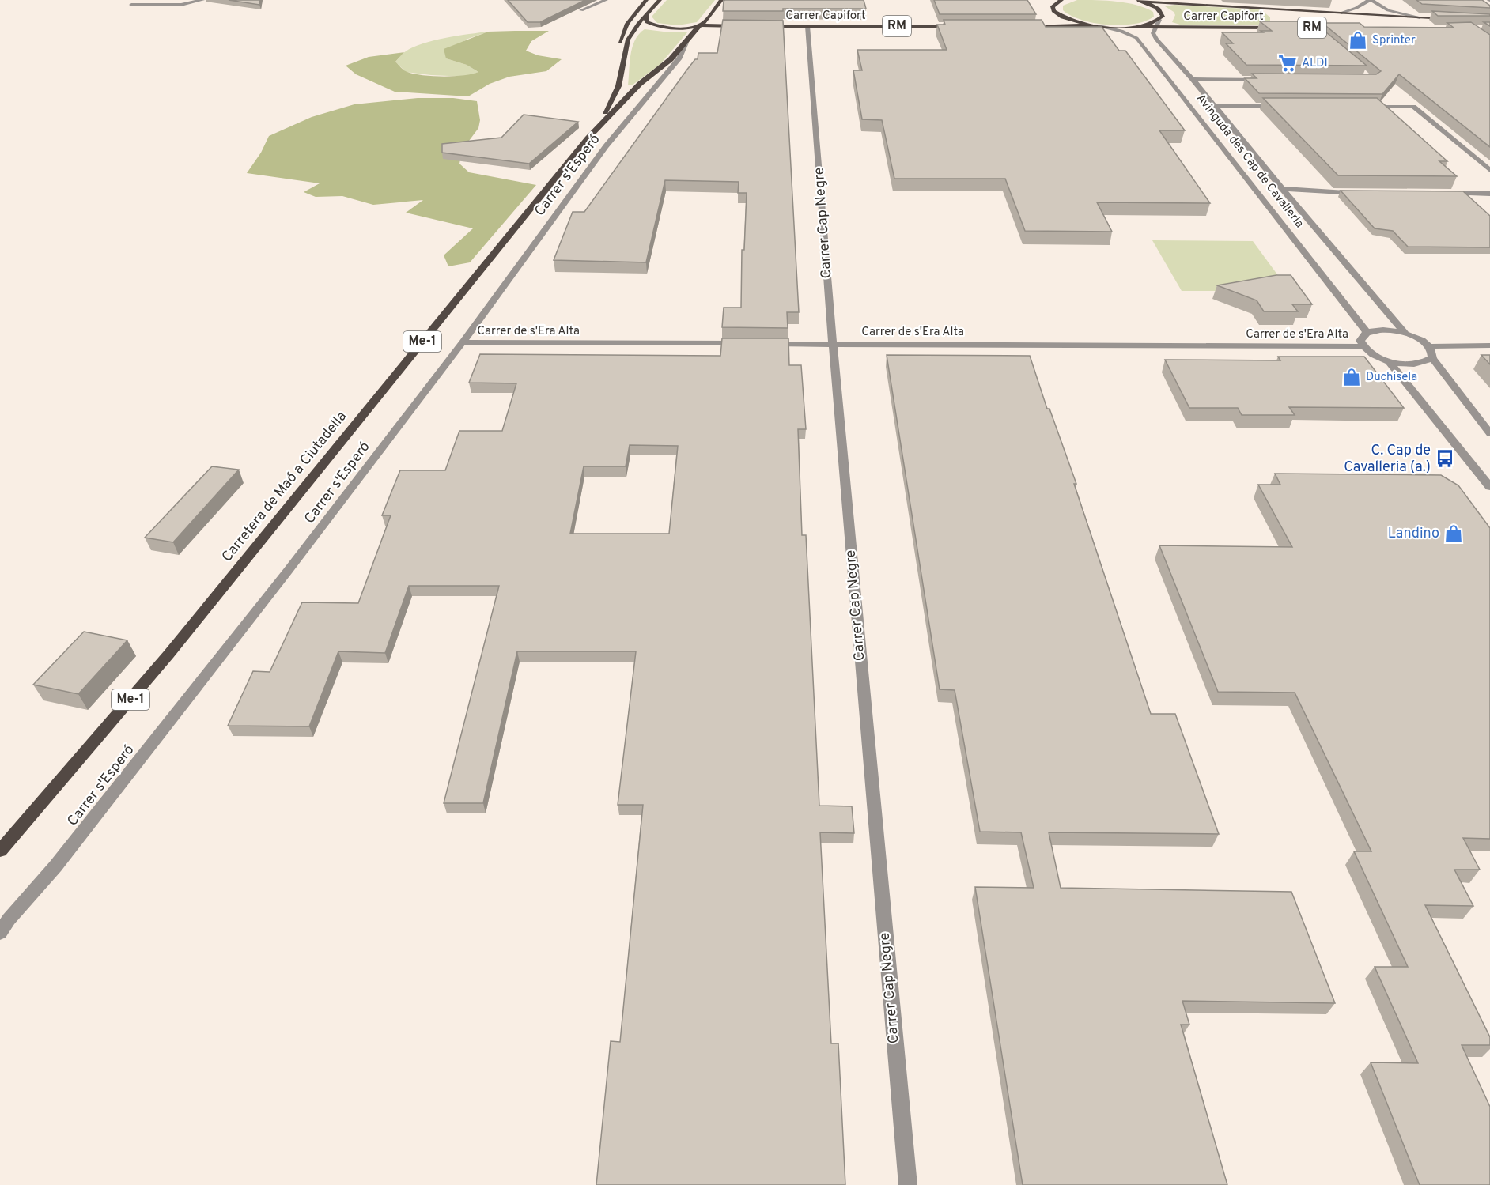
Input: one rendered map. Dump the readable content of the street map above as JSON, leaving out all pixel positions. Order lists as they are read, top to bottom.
{
  "streets": {
    "main road": [
      "Carrer Capifort",
      "RM",
      "Me-1",
      "Carretera de Maó a Ciutadella"
    ],
    "street": [
      "Avinguda des Cap de Cavalleria",
      "Carrer s'Esperó",
      "Carrer Cap Negre",
      "Carrer de s'Era Alta"
    ]
  },
  "crossings": [
    ["Carrer Capifort", "RM"],
    ["Carrer Capifort", "Avinguda des Cap de Cavalleria"],
    ["Carrer Capifort", "Carrer Cap Negre"],
    ["RM", "Avinguda des Cap de Cavalleria"],
    ["Carrer s'Esperó", "Carrer de s'Era Alta"],
    ["Carrer s'Esperó", "Carretera de Maó a Ciutadella"],
    ["Carrer Cap Negre", "Carrer de s'Era Alta"]
  ],
  "places": {
    "shop": ["Sprinter", "Duchisela", "Landino"],
    "supermarket": ["ALDI"],
    "bus stop": ["C. Cap de Cavalleria (a.)"]
  }
}
